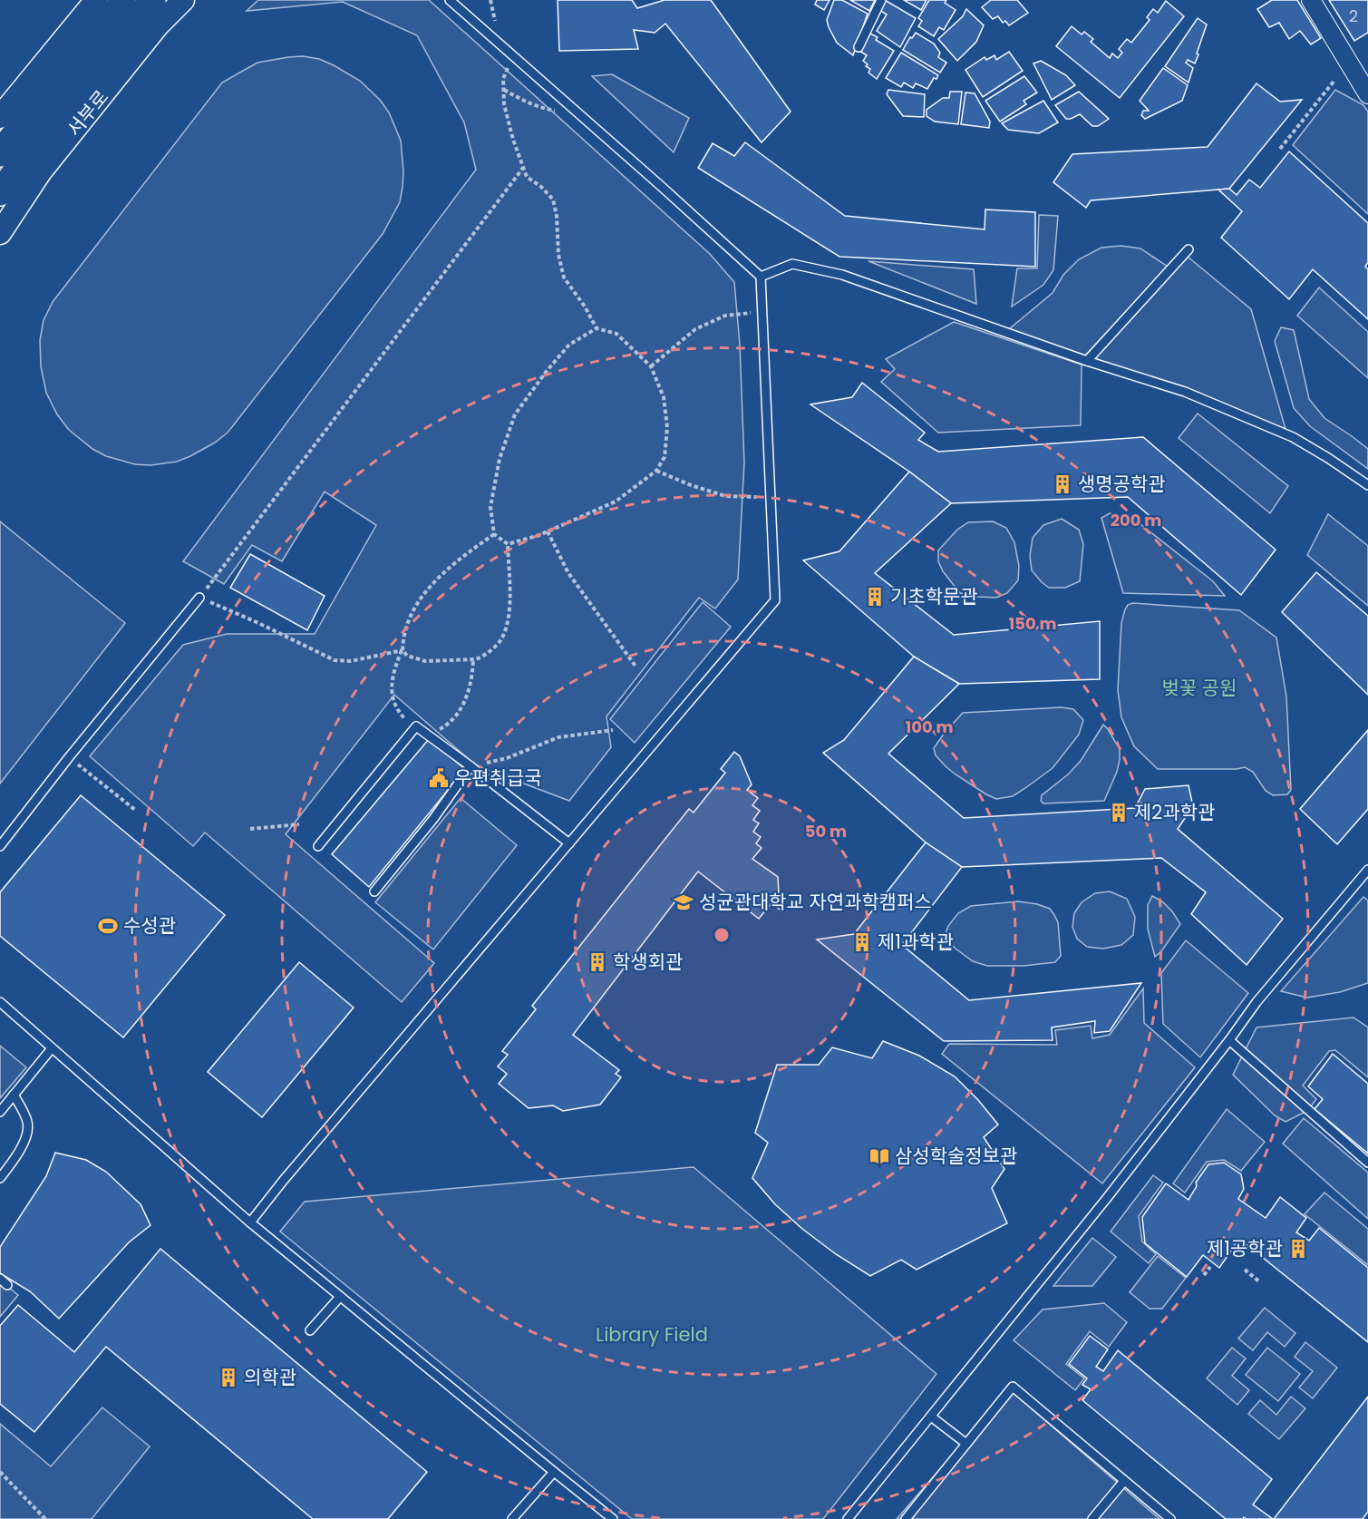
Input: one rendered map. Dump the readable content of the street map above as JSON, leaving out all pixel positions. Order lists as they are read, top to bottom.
{
  "streets": {
    "main road": ["서부로"]
  },
  "parks": ["벚꽃 공원", "Library Field"],
  "places": {
    "building": [
      "생명공학관",
      "기초학문관",
      "제2과학관",
      "제1과학관",
      "학생회관",
      "제1공학관",
      "의학관"
    ],
    "public building": ["우편취급국"],
    "school or university": ["성균관대학교 자연과학캠퍼스"],
    "sports": ["수성관"],
    "library": ["삼성학술정보관"]
  },
  "house_numbers": ["2"],
  "rings": [
    "200 m",
    "150 m",
    "100 m",
    "50 m"
  ]
}
